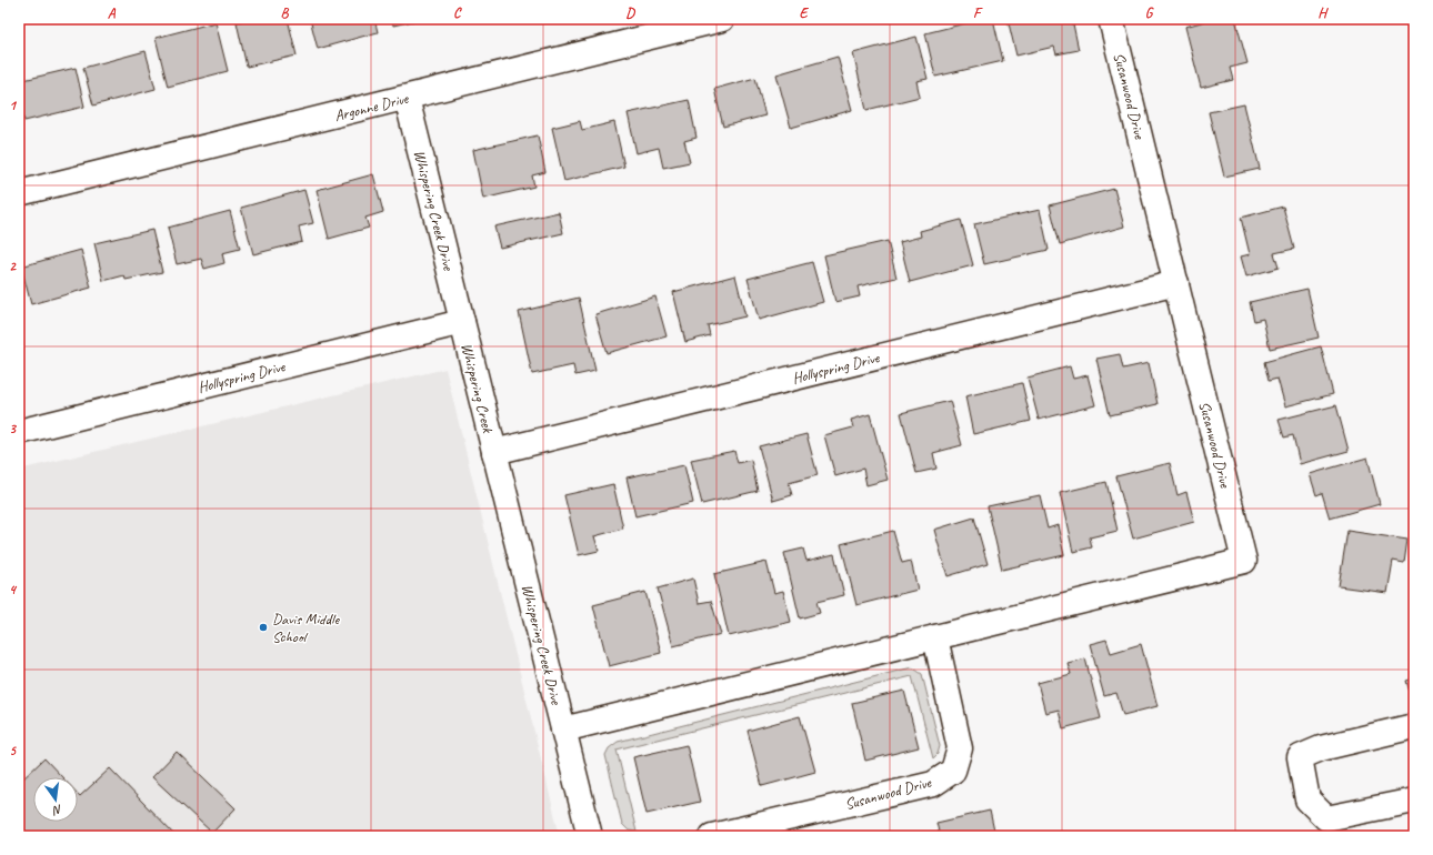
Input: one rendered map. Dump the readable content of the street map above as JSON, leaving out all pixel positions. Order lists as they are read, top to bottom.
{
  "streets": {
    "street": [
      "Susanwood Drive",
      "Argonne Drive",
      "Whispering Creek Drive",
      "Hollyspring Drive",
      "Whispering Creek"
    ]
  },
  "crossings": [
    ["Susanwood Drive", "Whispering Creek Drive"],
    ["Susanwood Drive", "Hollyspring Drive"],
    ["Argonne Drive", "Whispering Creek Drive"],
    ["Whispering Creek Drive", "Hollyspring Drive"],
    ["Whispering Creek Drive", "Whispering Creek"],
    ["Hollyspring Drive", "Whispering Creek"]
  ],
  "places": ["Davis Middle School"],
  "north": "bottom",
  "grid": {
    "columns": [
      "A",
      "B",
      "C",
      "D",
      "E",
      "F",
      "G",
      "H"
    ],
    "rows": [
      "1",
      "2",
      "3",
      "4",
      "5"
    ]
  }
}
